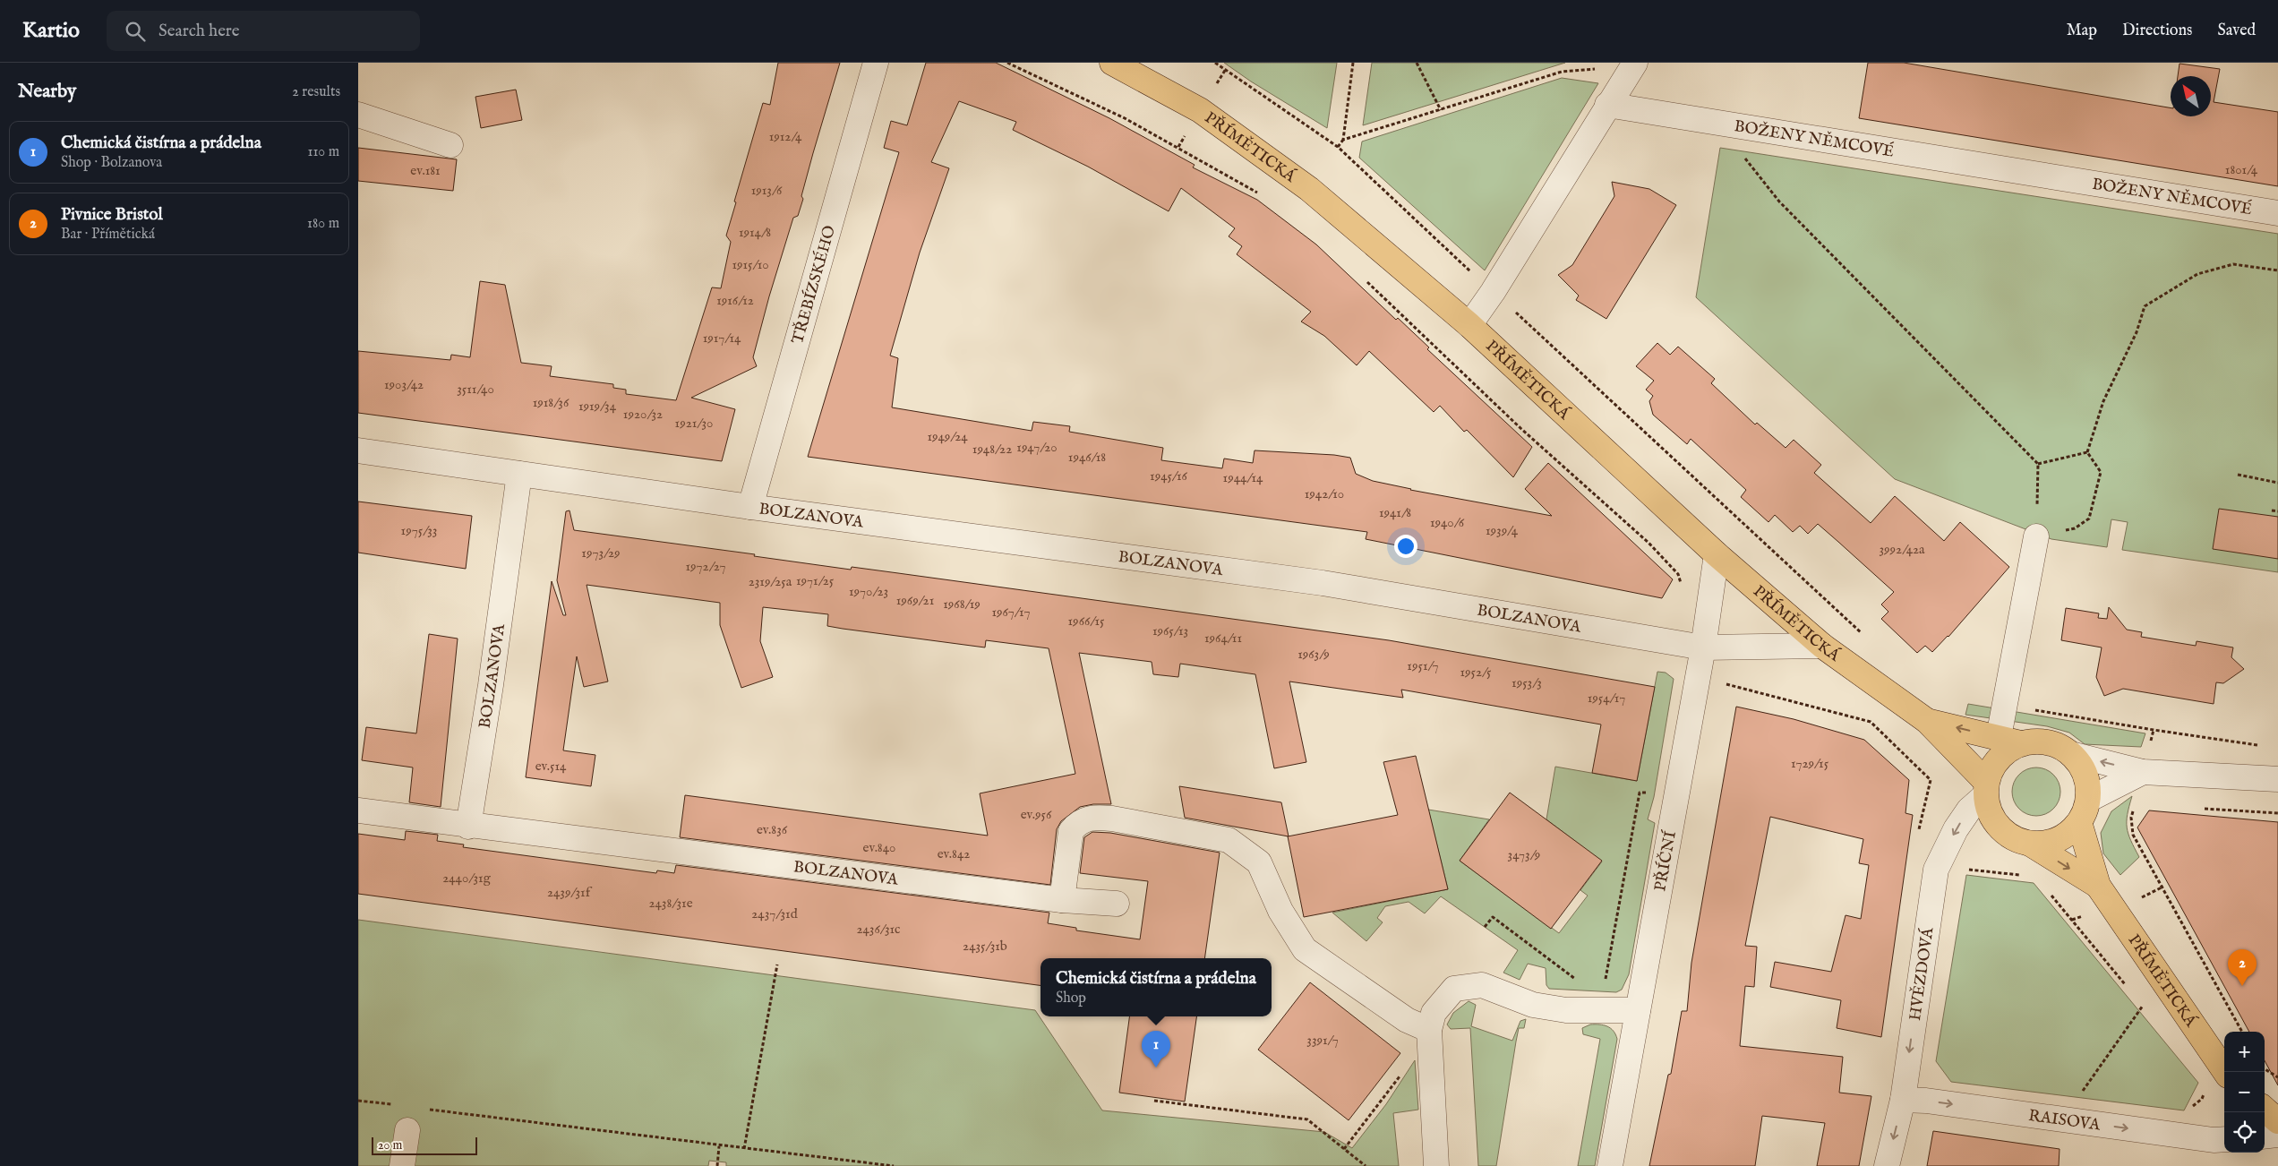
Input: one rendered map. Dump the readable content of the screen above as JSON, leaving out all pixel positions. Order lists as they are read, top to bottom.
{
  "streets": {
    "main road": ["PŘÍMĚTICKÁ"],
    "street": [
      "BOŽENY NĚMCOVÉ",
      "TŘEBÍZSKÉHO",
      "BOLZANOVA",
      "PŘÍČNÍ",
      "HVĚZDOVÁ",
      "RAISOVA"
    ]
  },
  "crossings": [
    ["PŘÍMĚTICKÁ", "BOLZANOVA"],
    ["PŘÍMĚTICKÁ", "PŘÍČNÍ"],
    ["PŘÍMĚTICKÁ", "HVĚZDOVÁ"],
    ["TŘEBÍZSKÉHO", "BOLZANOVA"],
    ["BOLZANOVA", "PŘÍČNÍ"],
    ["HVĚZDOVÁ", "RAISOVA"]
  ],
  "one_way": ["HVĚZDOVÁ", "RAISOVA"],
  "house_numbers": [
    "1912/4",
    "1801/4",
    "ev.181",
    "1913/6",
    "1914/8",
    "1915/10",
    "1916/12",
    "1917/14",
    "1903/42",
    "3511/40",
    "1918/36",
    "1919/34",
    "1920/32",
    "1921/30",
    "1949/24",
    "1947/20",
    "1948/22",
    "1946/18",
    "1945/16",
    "1944/14",
    "1942/10",
    "1941/8",
    "1940/6",
    "1975/33",
    "1939/4",
    "3992/42a",
    "1973/29",
    "1972/27",
    "1971/25",
    "2319/25a",
    "1970/23",
    "1969/21",
    "1968/19",
    "1967/17",
    "1966/15",
    "1965/13",
    "1964/11",
    "1963/9",
    "1951/7",
    "1952/5",
    "1953/3",
    "1954/17",
    "1729/15",
    "ev.514",
    "ev.956",
    "ev.836",
    "ev.840",
    "ev.842",
    "3473/9",
    "2440/31g",
    "2439/31f",
    "2438/31e",
    "2437/31d",
    "2436/31c",
    "2435/31b",
    "3391/7"
  ],
  "scale_bar": "20 m",
  "north": "top left",
  "page": {
    "header": "Kartio",
    "search": "Search here",
    "nav": ["Map", "Directions", "Saved"],
    "heading": ["Nearby", "2 results"],
    "list": [
      {
        "mark": "1",
        "name": "Chemická čistírna a prádelna",
        "note": "Shop · Bolzanova",
        "value": "110 m"
      },
      {
        "mark": "2",
        "name": "Pivnice Bristol",
        "note": "Bar · Přímětická",
        "value": "180 m"
      }
    ],
    "pins": ["2", "1"],
    "popup": ["Chemická čistírna a prádelna", "Shop"],
    "map_buttons": ["+", "−"],
    "scale": "20 m"
  }
}
